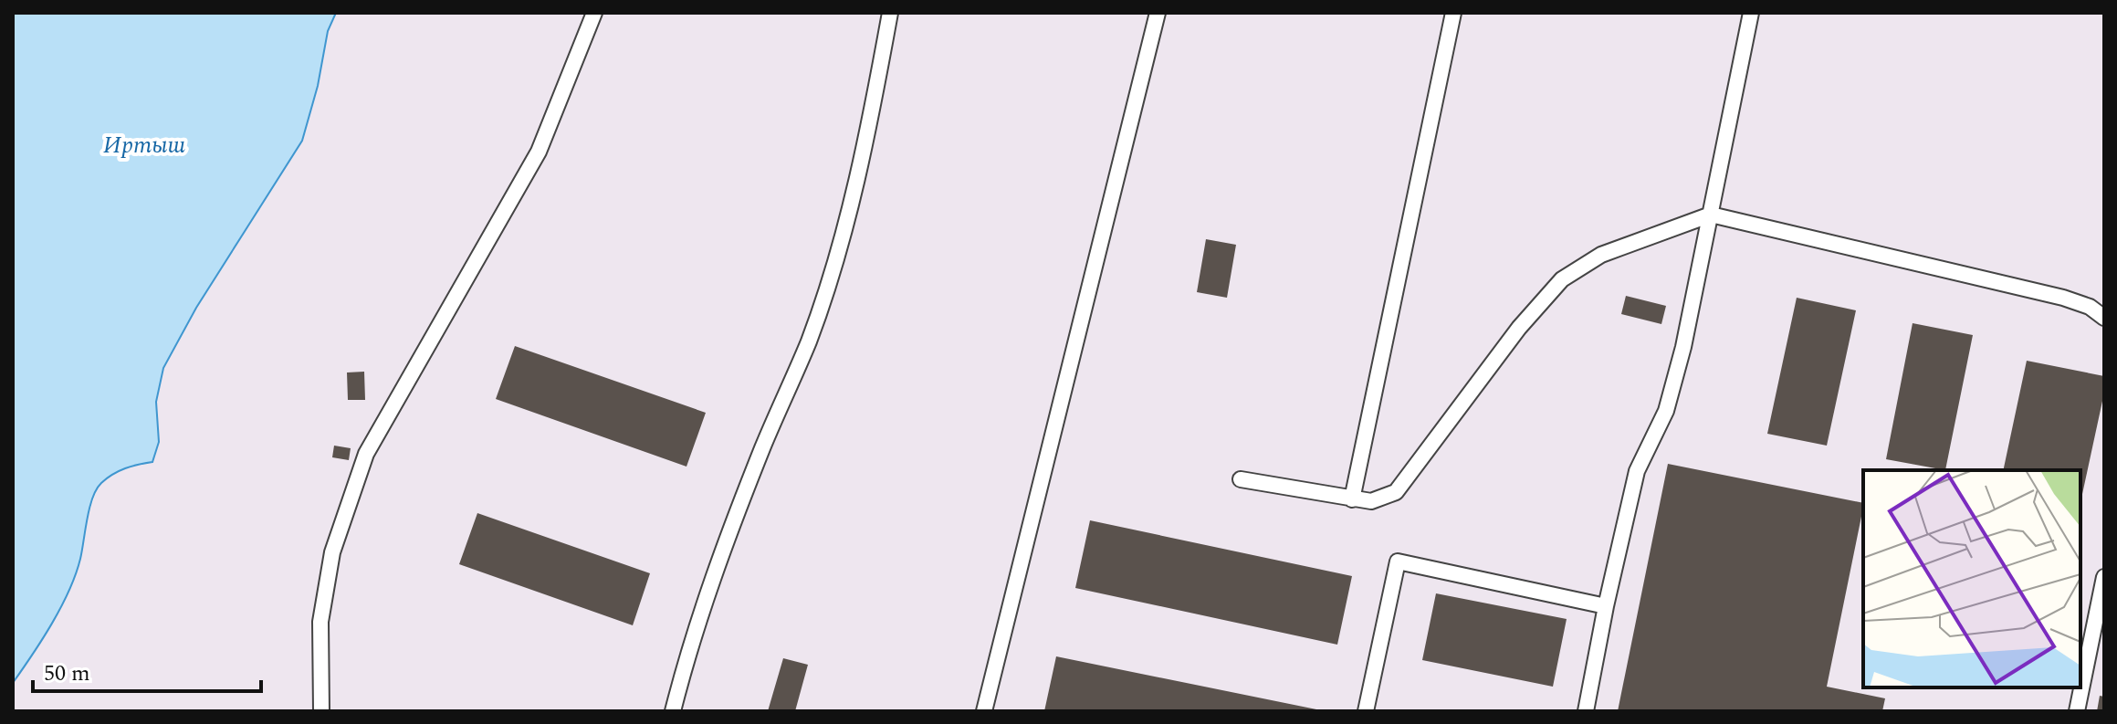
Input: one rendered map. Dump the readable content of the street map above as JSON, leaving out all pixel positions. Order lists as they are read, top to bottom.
{
  "water": ["Иртыш"],
  "scale_bar": "50 m"
}
